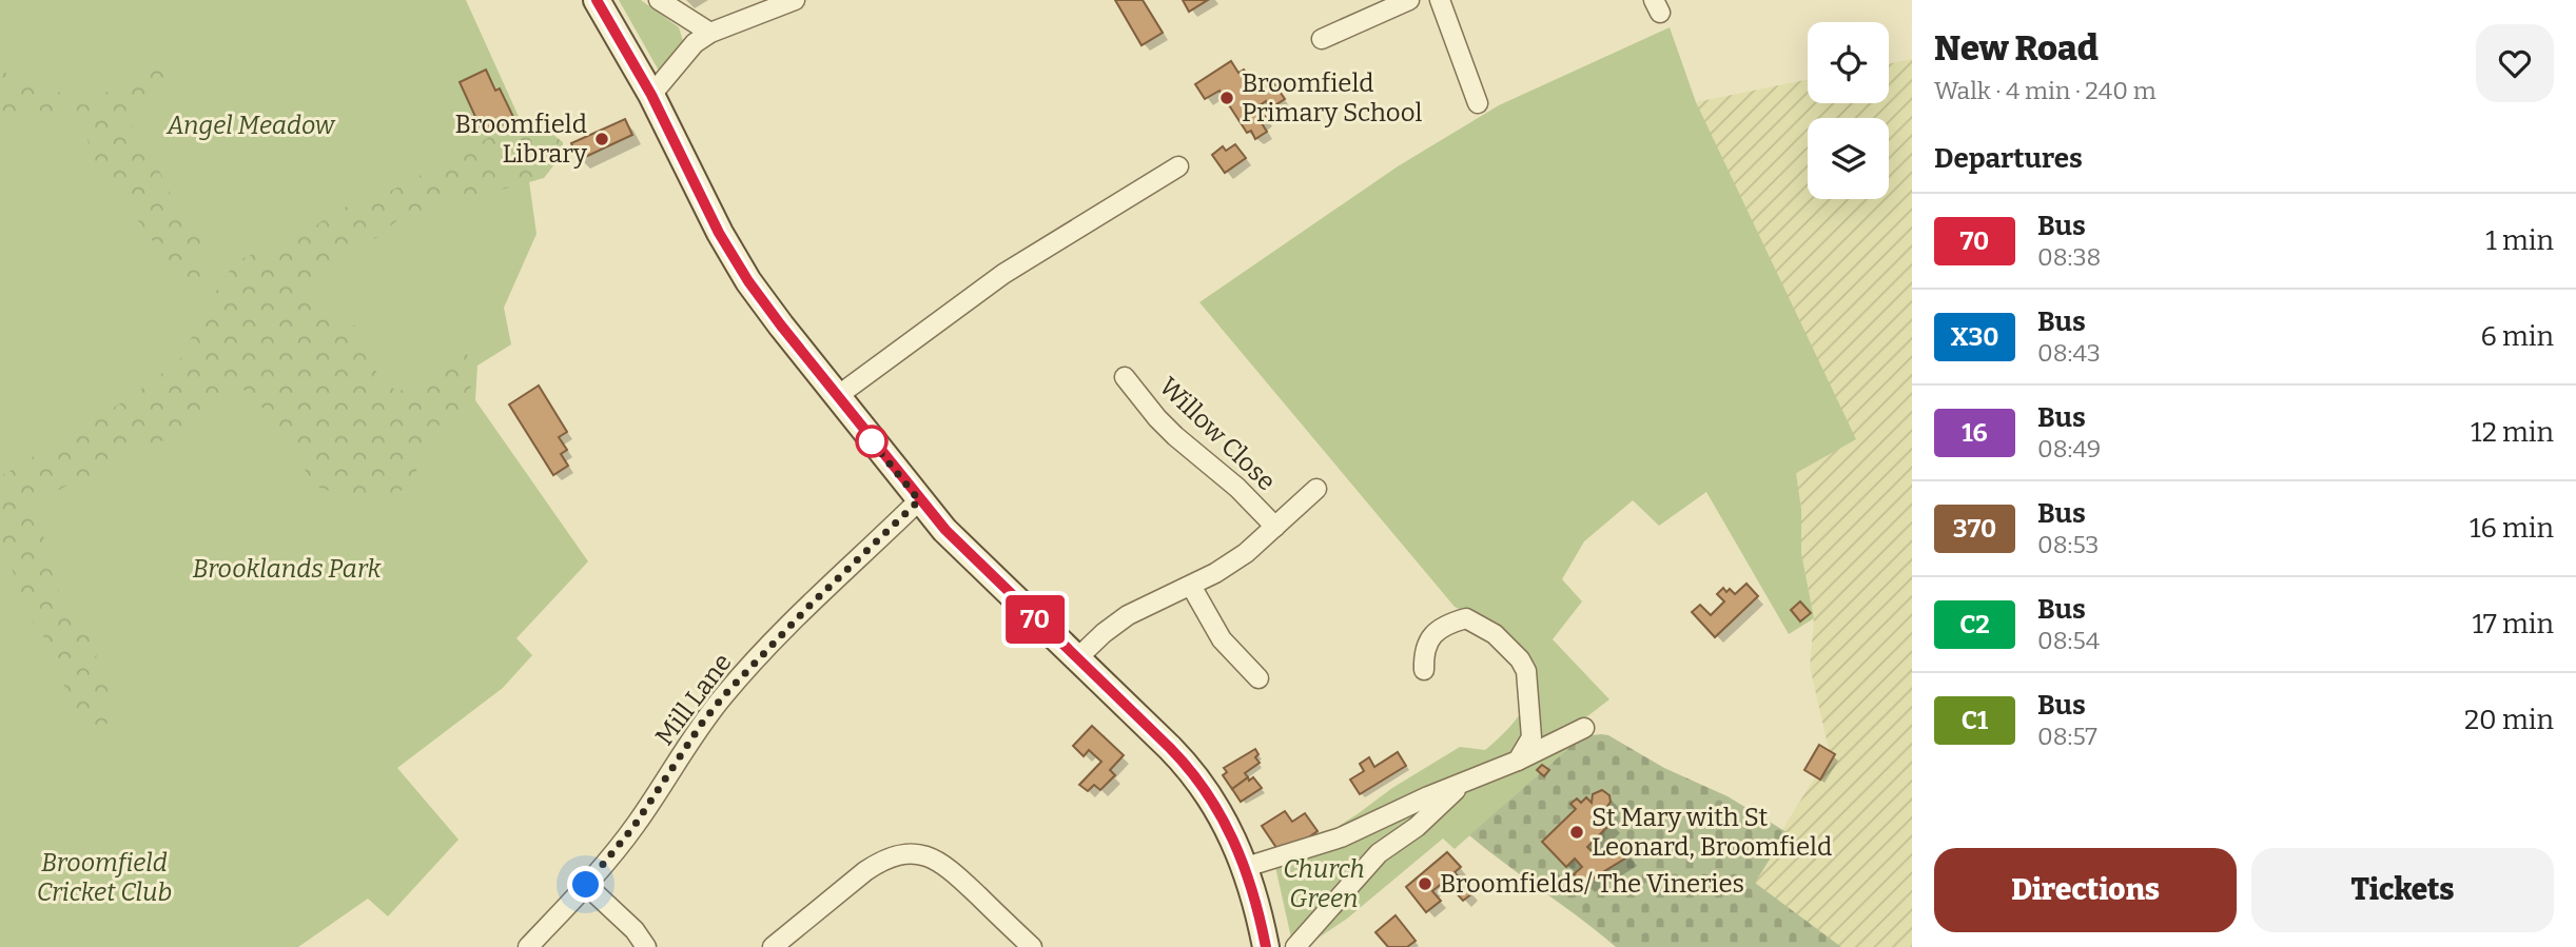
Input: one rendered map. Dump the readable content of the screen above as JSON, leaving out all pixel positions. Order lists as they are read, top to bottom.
{
  "streets": {
    "street": ["Willow Close", "Mill Lane"]
  },
  "parks": [
    "Angel Meadow",
    "Brooklands Park",
    "Broomfield Cricket Club",
    "Church Green"
  ],
  "places": [
    "Broomfield Primary School",
    "Broomfield Library",
    "St Mary with St Leonard, Broomfield",
    "Broomfields/ The Vineries"
  ],
  "lines": ["bus line 70"],
  "page": {
    "on_map": "70",
    "heading": [
      ["New Road", "Walk · 4 min · 240 m"],
      "Departures"
    ],
    "list": [
      {
        "mark": "70",
        "name": "Bus",
        "note": "08:38",
        "value": "1 min"
      },
      {
        "mark": "X30",
        "name": "Bus",
        "note": "08:43",
        "value": "6 min"
      },
      {
        "mark": "16",
        "name": "Bus",
        "note": "08:49",
        "value": "12 min"
      },
      {
        "mark": "370",
        "name": "Bus",
        "note": "08:53",
        "value": "16 min"
      },
      {
        "mark": "C2",
        "name": "Bus",
        "note": "08:54",
        "value": "17 min"
      },
      {
        "mark": "C1",
        "name": "Bus",
        "note": "08:57",
        "value": "20 min"
      }
    ],
    "buttons": ["Directions", "Tickets"]
  }
}
